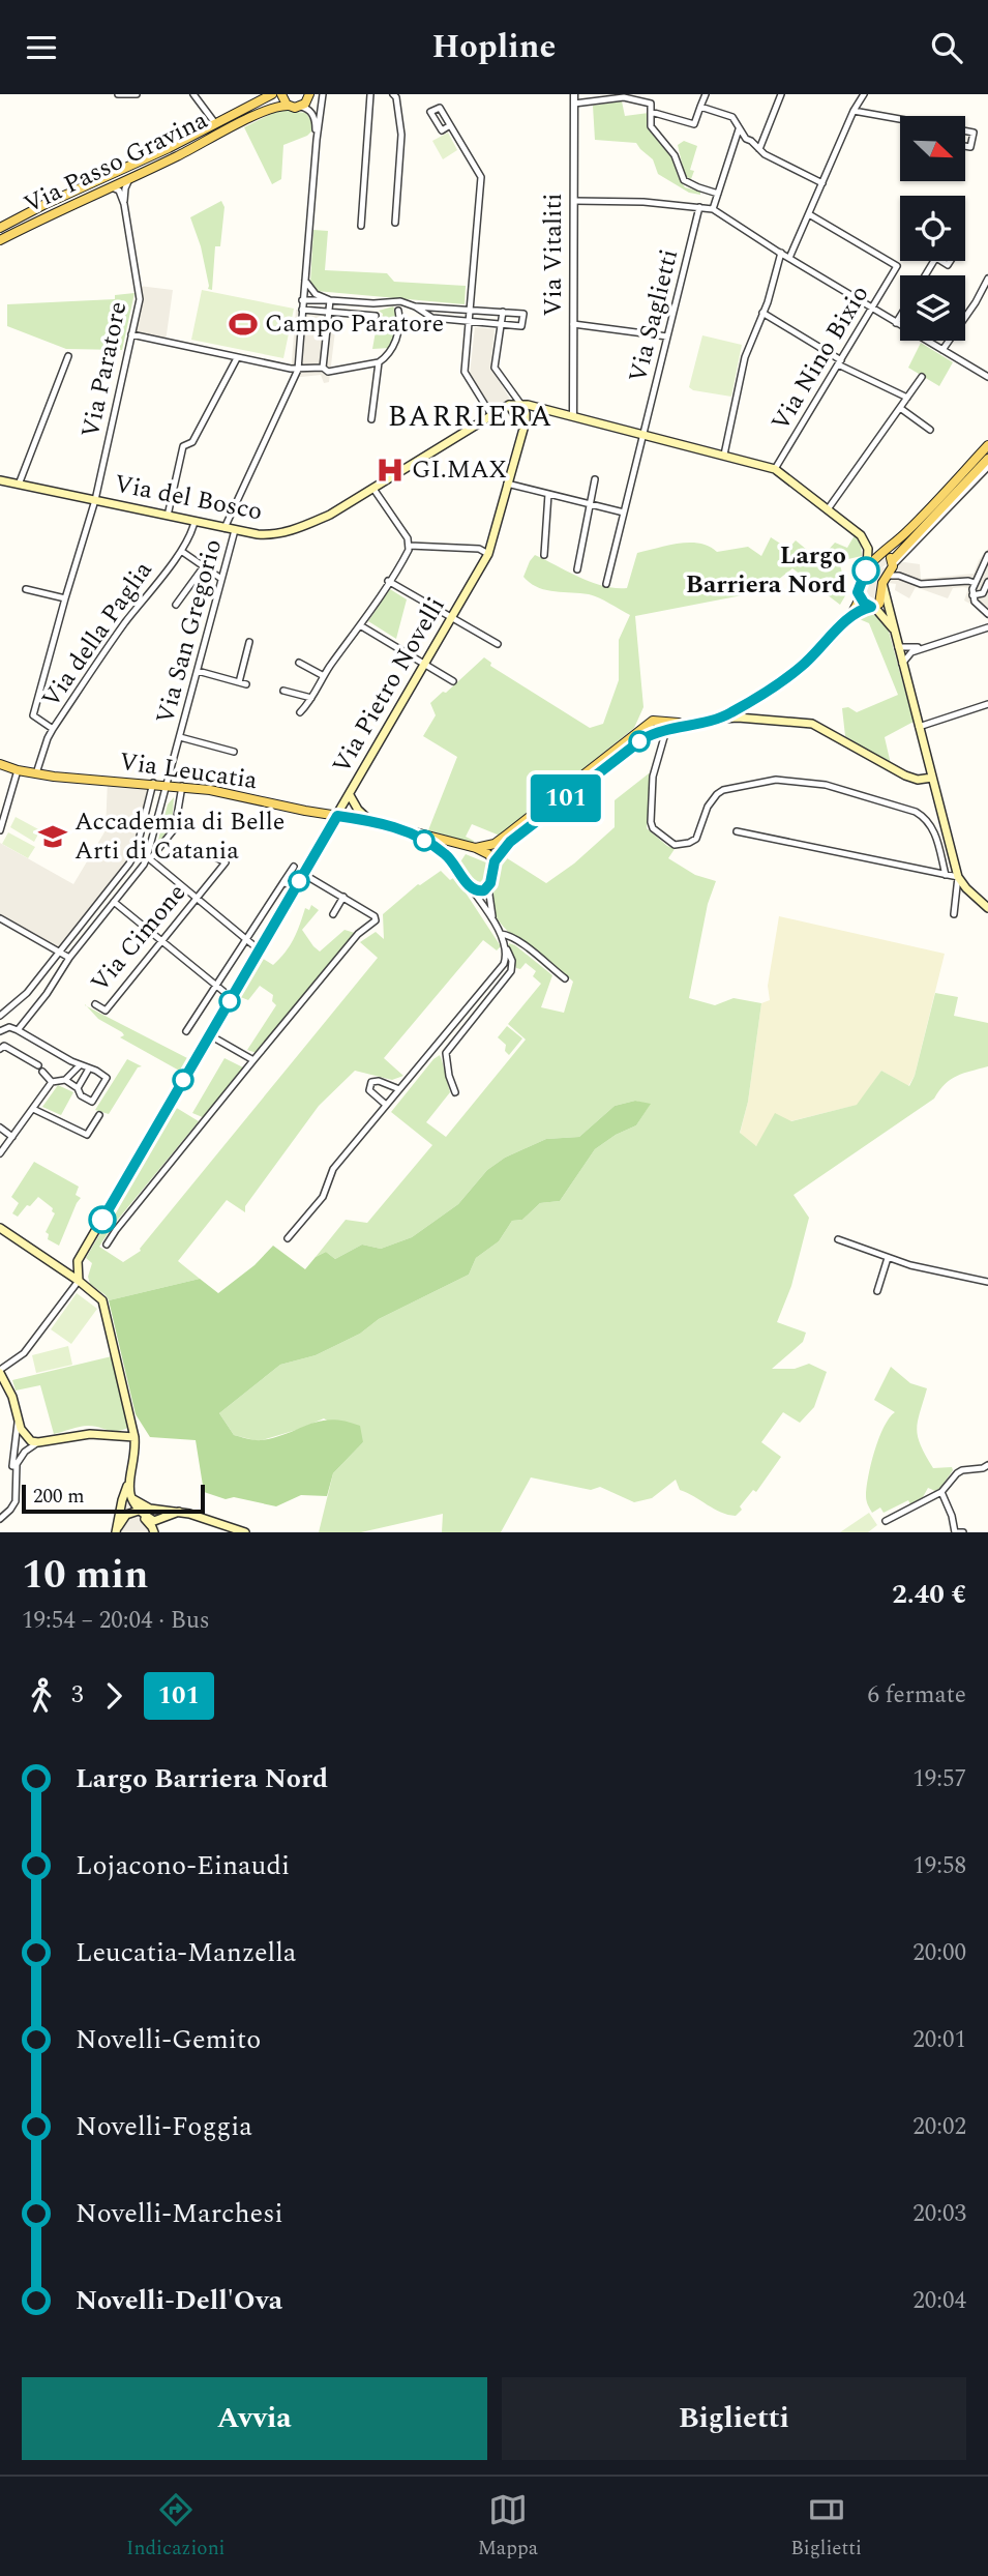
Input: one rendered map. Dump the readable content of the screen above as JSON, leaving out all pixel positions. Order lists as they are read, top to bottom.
{
  "streets": {
    "main road": [
      "Via Passo Gravina",
      "Via del Bosco",
      "Via Pietro Novelli",
      "Via Leucatia"
    ],
    "street": [
      "Via Vitaliti",
      "Via Saglietti",
      "Via Nino Bixio",
      "Via Paratore",
      "Via San Gregorio",
      "Via della Paglia",
      "Via Cimone"
    ]
  },
  "crossings": [
    ["Via Passo Gravina", "Via Paratore"],
    ["Via Paratore", "Via del Bosco"],
    ["Via Paratore", "Via della Paglia"],
    ["Via del Bosco", "Via San Gregorio"],
    ["Via del Bosco", "Via della Paglia"],
    ["Via San Gregorio", "Via Leucatia"],
    ["Via della Paglia", "Via Leucatia"],
    ["Via Pietro Novelli", "Via Leucatia"]
  ],
  "districts": ["BARRIERA"],
  "places": {
    "sports": ["Campo Paratore"],
    "hospital": ["GI.MAX"],
    "other": ["Largo Barriera Nord"],
    "school or university": ["Accademia di Belle Arti di Catania"]
  },
  "lines": ["bus line 101"],
  "scale_bar": "200 m",
  "north": "bottom right",
  "page": {
    "header": "Hopline",
    "on_map": "101",
    "scale": "200 m",
    "heading": ["10 min", "19:54 – 20:04 · Bus", "2.40 €"],
    "legs": ["3", "101", "6 fermate"],
    "list": [
      {
        "name": "Largo Barriera Nord",
        "value": "19:57"
      },
      {
        "name": "Lojacono-Einaudi",
        "value": "19:58"
      },
      {
        "name": "Leucatia-Manzella",
        "value": "20:00"
      },
      {
        "name": "Novelli-Gemito",
        "value": "20:01"
      },
      {
        "name": "Novelli-Foggia",
        "value": "20:02"
      },
      {
        "name": "Novelli-Marchesi",
        "value": "20:03"
      },
      {
        "name": "Novelli-Dell'Ova",
        "value": "20:04"
      }
    ],
    "buttons": ["Avvia", "Biglietti"],
    "tabs": ["Indicazioni", "Mappa", "Biglietti"]
  }
}
